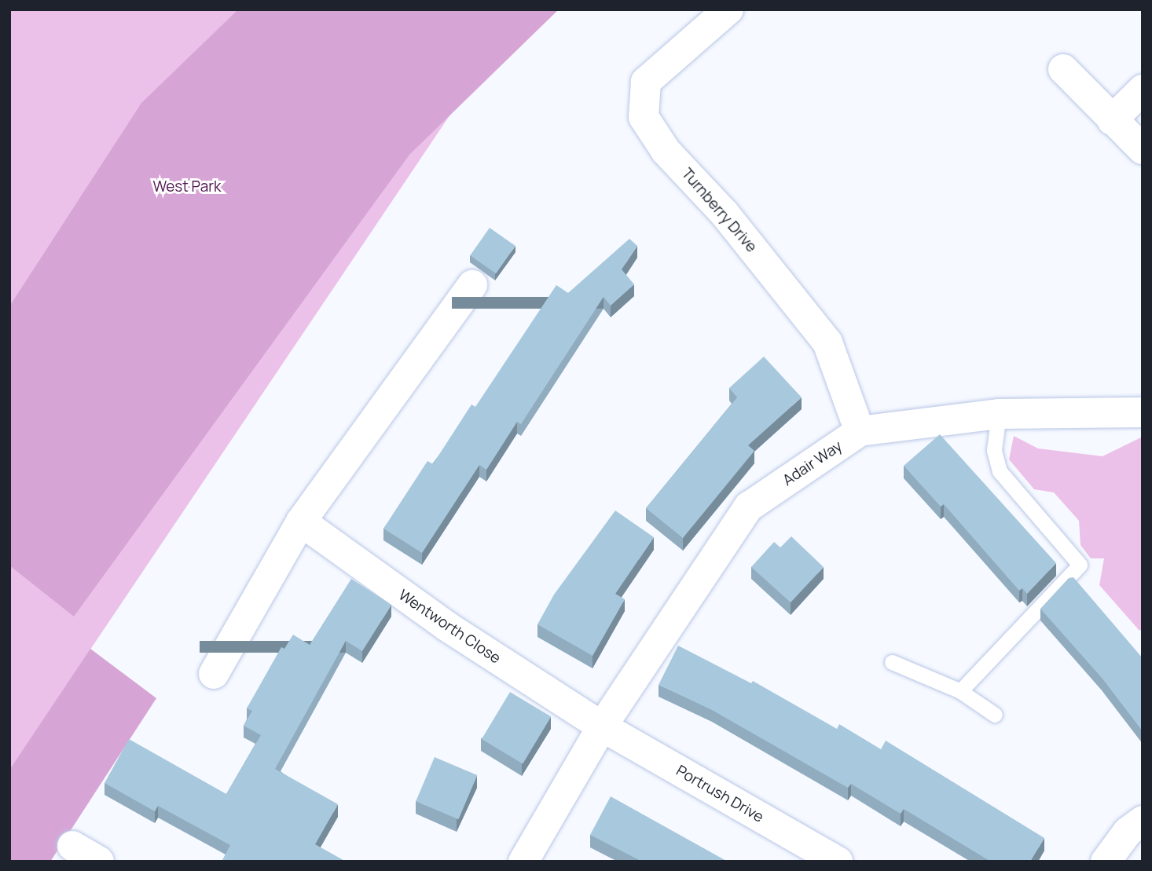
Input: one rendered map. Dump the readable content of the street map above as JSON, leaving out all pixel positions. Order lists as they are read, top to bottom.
{
  "streets": {
    "street": [
      "Turnberry Drive",
      "Adair Way",
      "Wentworth Close",
      "Portrush Drive"
    ]
  },
  "crossings": [
    ["Turnberry Drive", "Adair Way"],
    ["Adair Way", "Wentworth Close"],
    ["Adair Way", "Portrush Drive"],
    ["Wentworth Close", "Portrush Drive"]
  ],
  "parks": ["West Park"]
}
